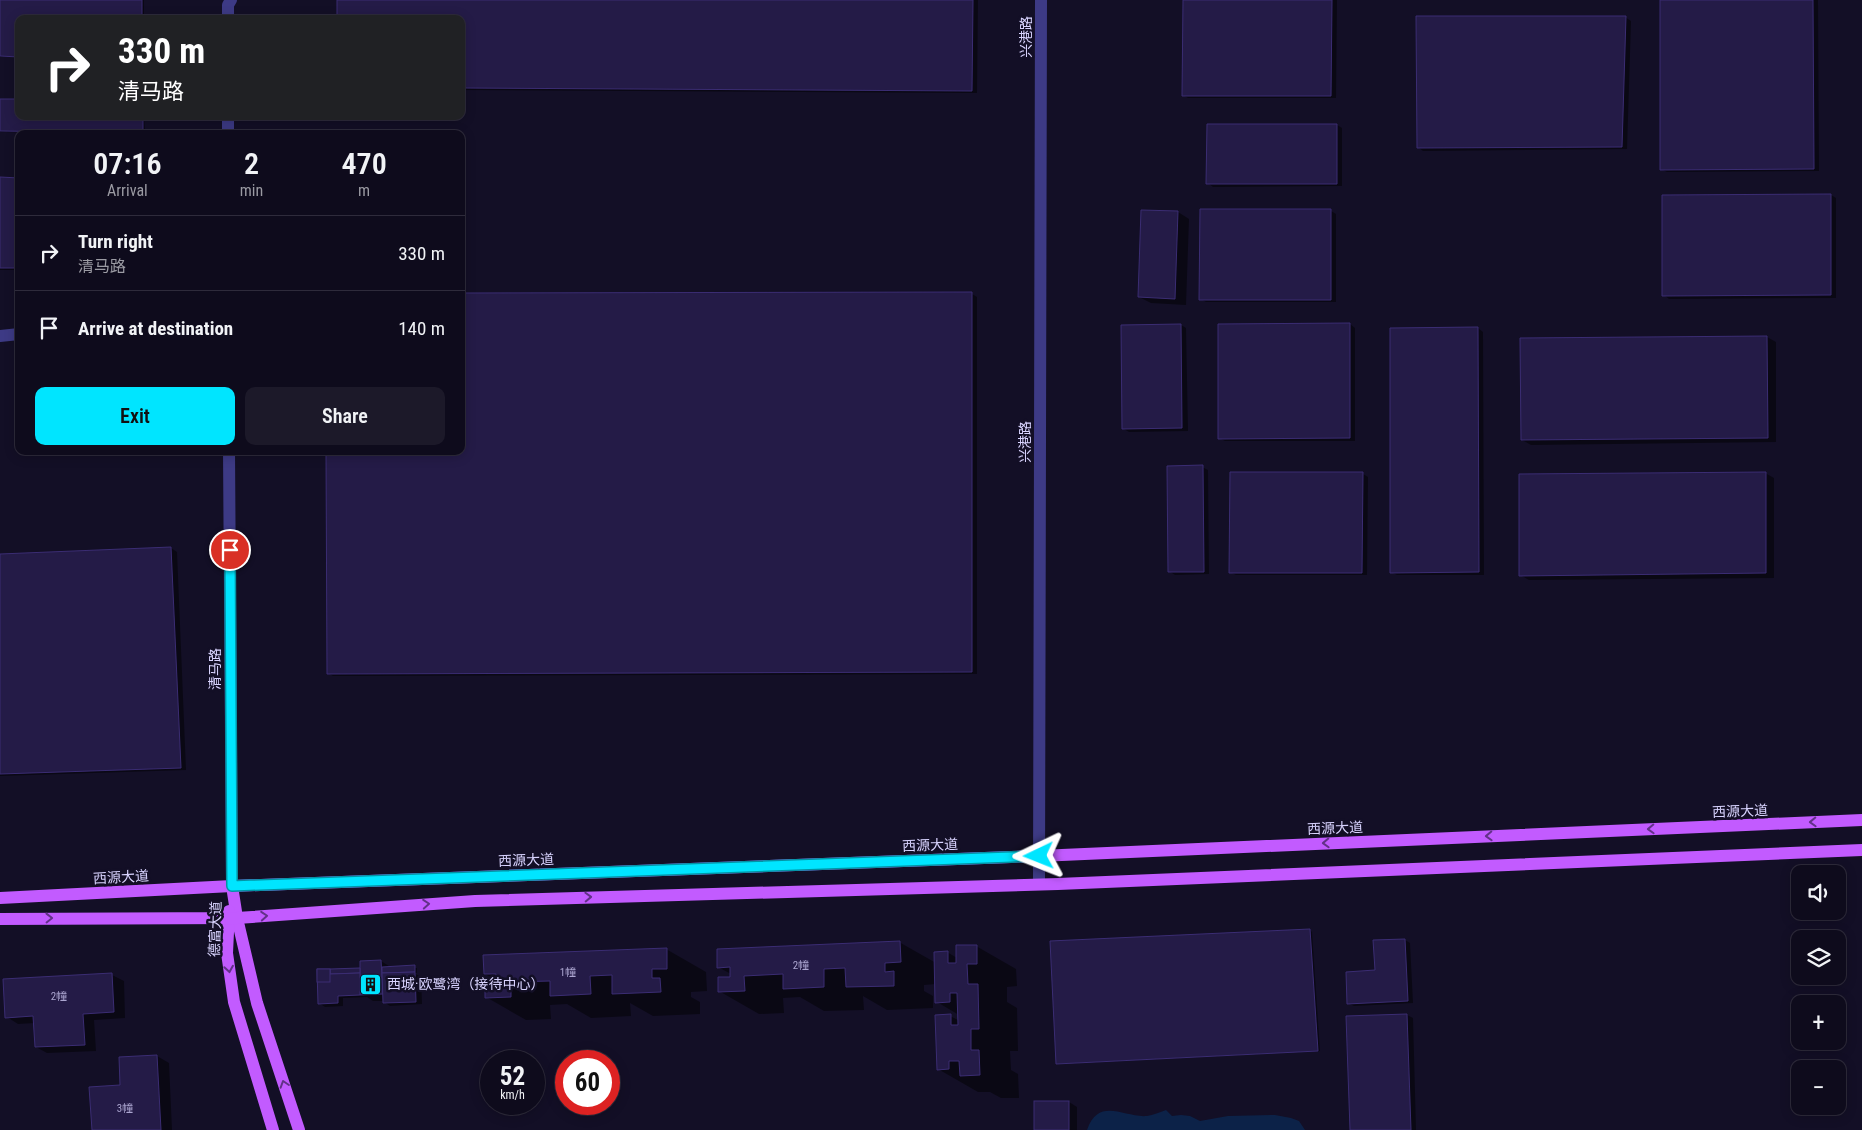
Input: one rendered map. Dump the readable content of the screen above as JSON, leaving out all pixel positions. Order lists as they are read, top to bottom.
{
  "streets": {
    "main road": ["西源大道", "德富大道"],
    "street": ["兴港路", "清马路"]
  },
  "crossings": [
    ["兴港路", "西源大道"],
    ["清马路", "西源大道"],
    ["清马路", "德富大道"],
    ["西源大道", "德富大道"]
  ],
  "places": {
    "building": ["西城·欧鹭湾（接待中心）"]
  },
  "house_numbers": [
    "2幢",
    "1幢",
    "2幢",
    "3幢"
  ],
  "page": {
    "turn": ["330 m", "清马路"],
    "eta": [
      "07:16",
      "Arrival",
      "2",
      "min",
      "470",
      "m"
    ],
    "list": [
      {
        "name": "Turn right",
        "note": "清马路",
        "value": "330 m"
      },
      {
        "name": "Arrive at destination",
        "value": "140 m"
      }
    ],
    "buttons": ["Exit", "Share"],
    "map_buttons": ["+", "−"],
    "speed": "52 km/h",
    "limit": "60"
  }
}
